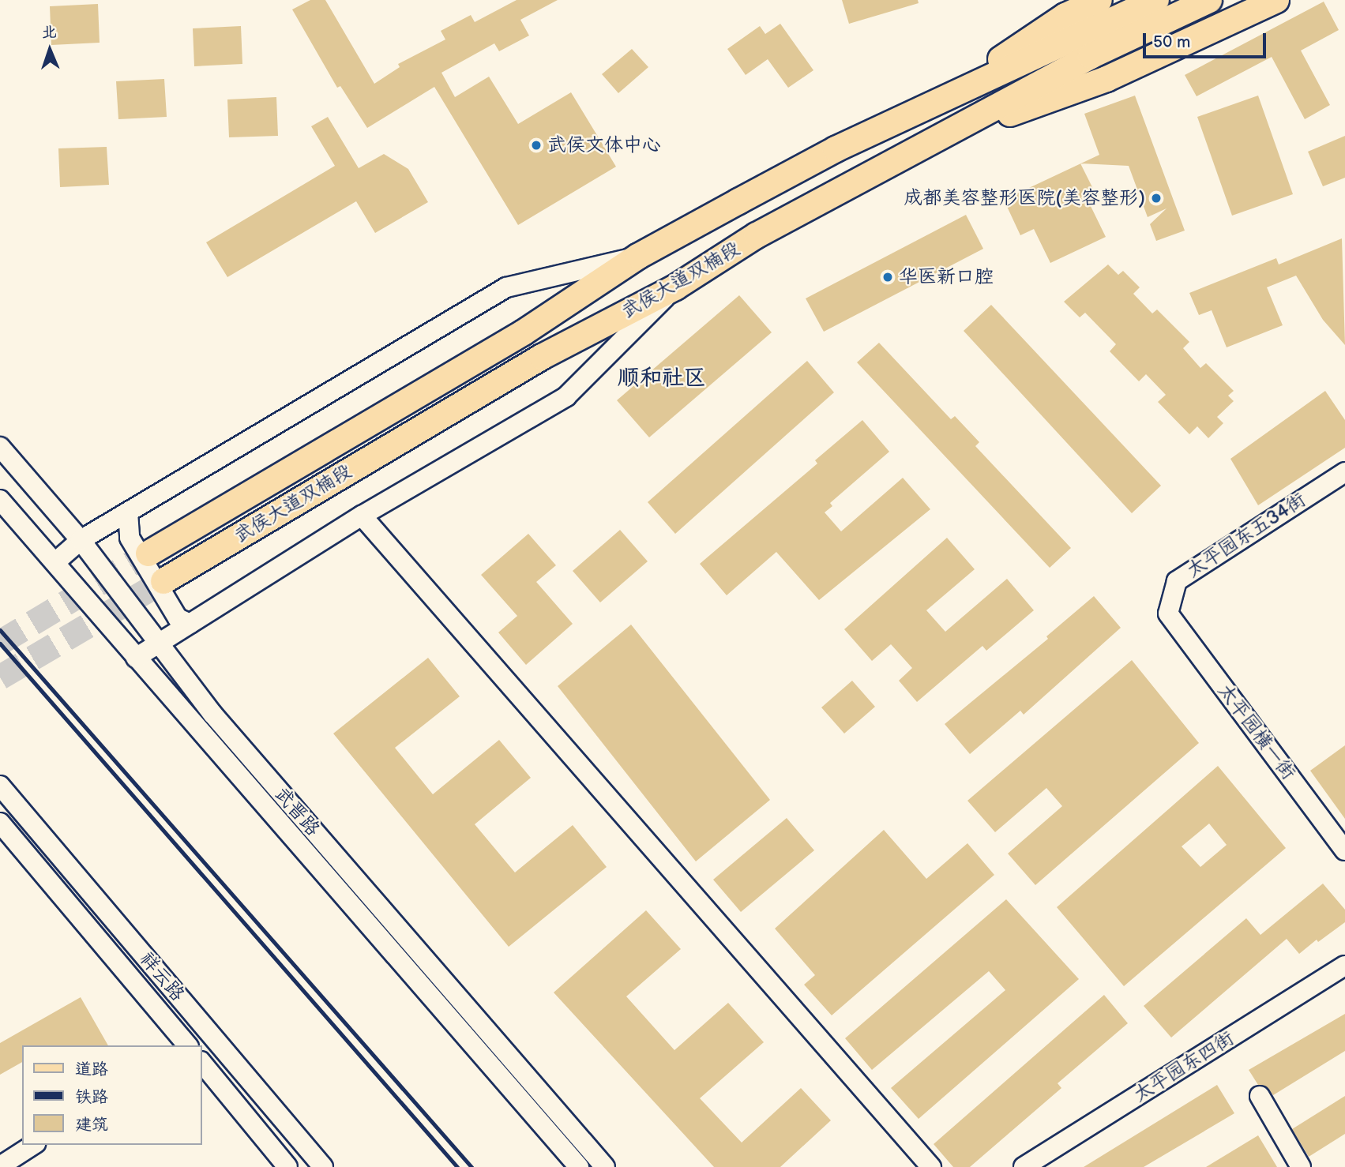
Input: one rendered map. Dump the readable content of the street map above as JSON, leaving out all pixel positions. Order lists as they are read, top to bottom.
{
  "streets": {
    "main road": ["武侯大道双楠段"],
    "street": [
      "太平园东五34街",
      "太平园横一街",
      "武晋路",
      "祥云路",
      "太平园东四街"
    ]
  },
  "crossings": [
    ["太平园东五34街", "太平园横一街"]
  ],
  "districts": ["顺和社区"],
  "places": ["武侯文体中心", "成都美容整形医院(美容整形)", "华医新口腔"],
  "legend": ["道路", "铁路", "建筑"],
  "scale_bar": "50 m",
  "north": "top"
}
